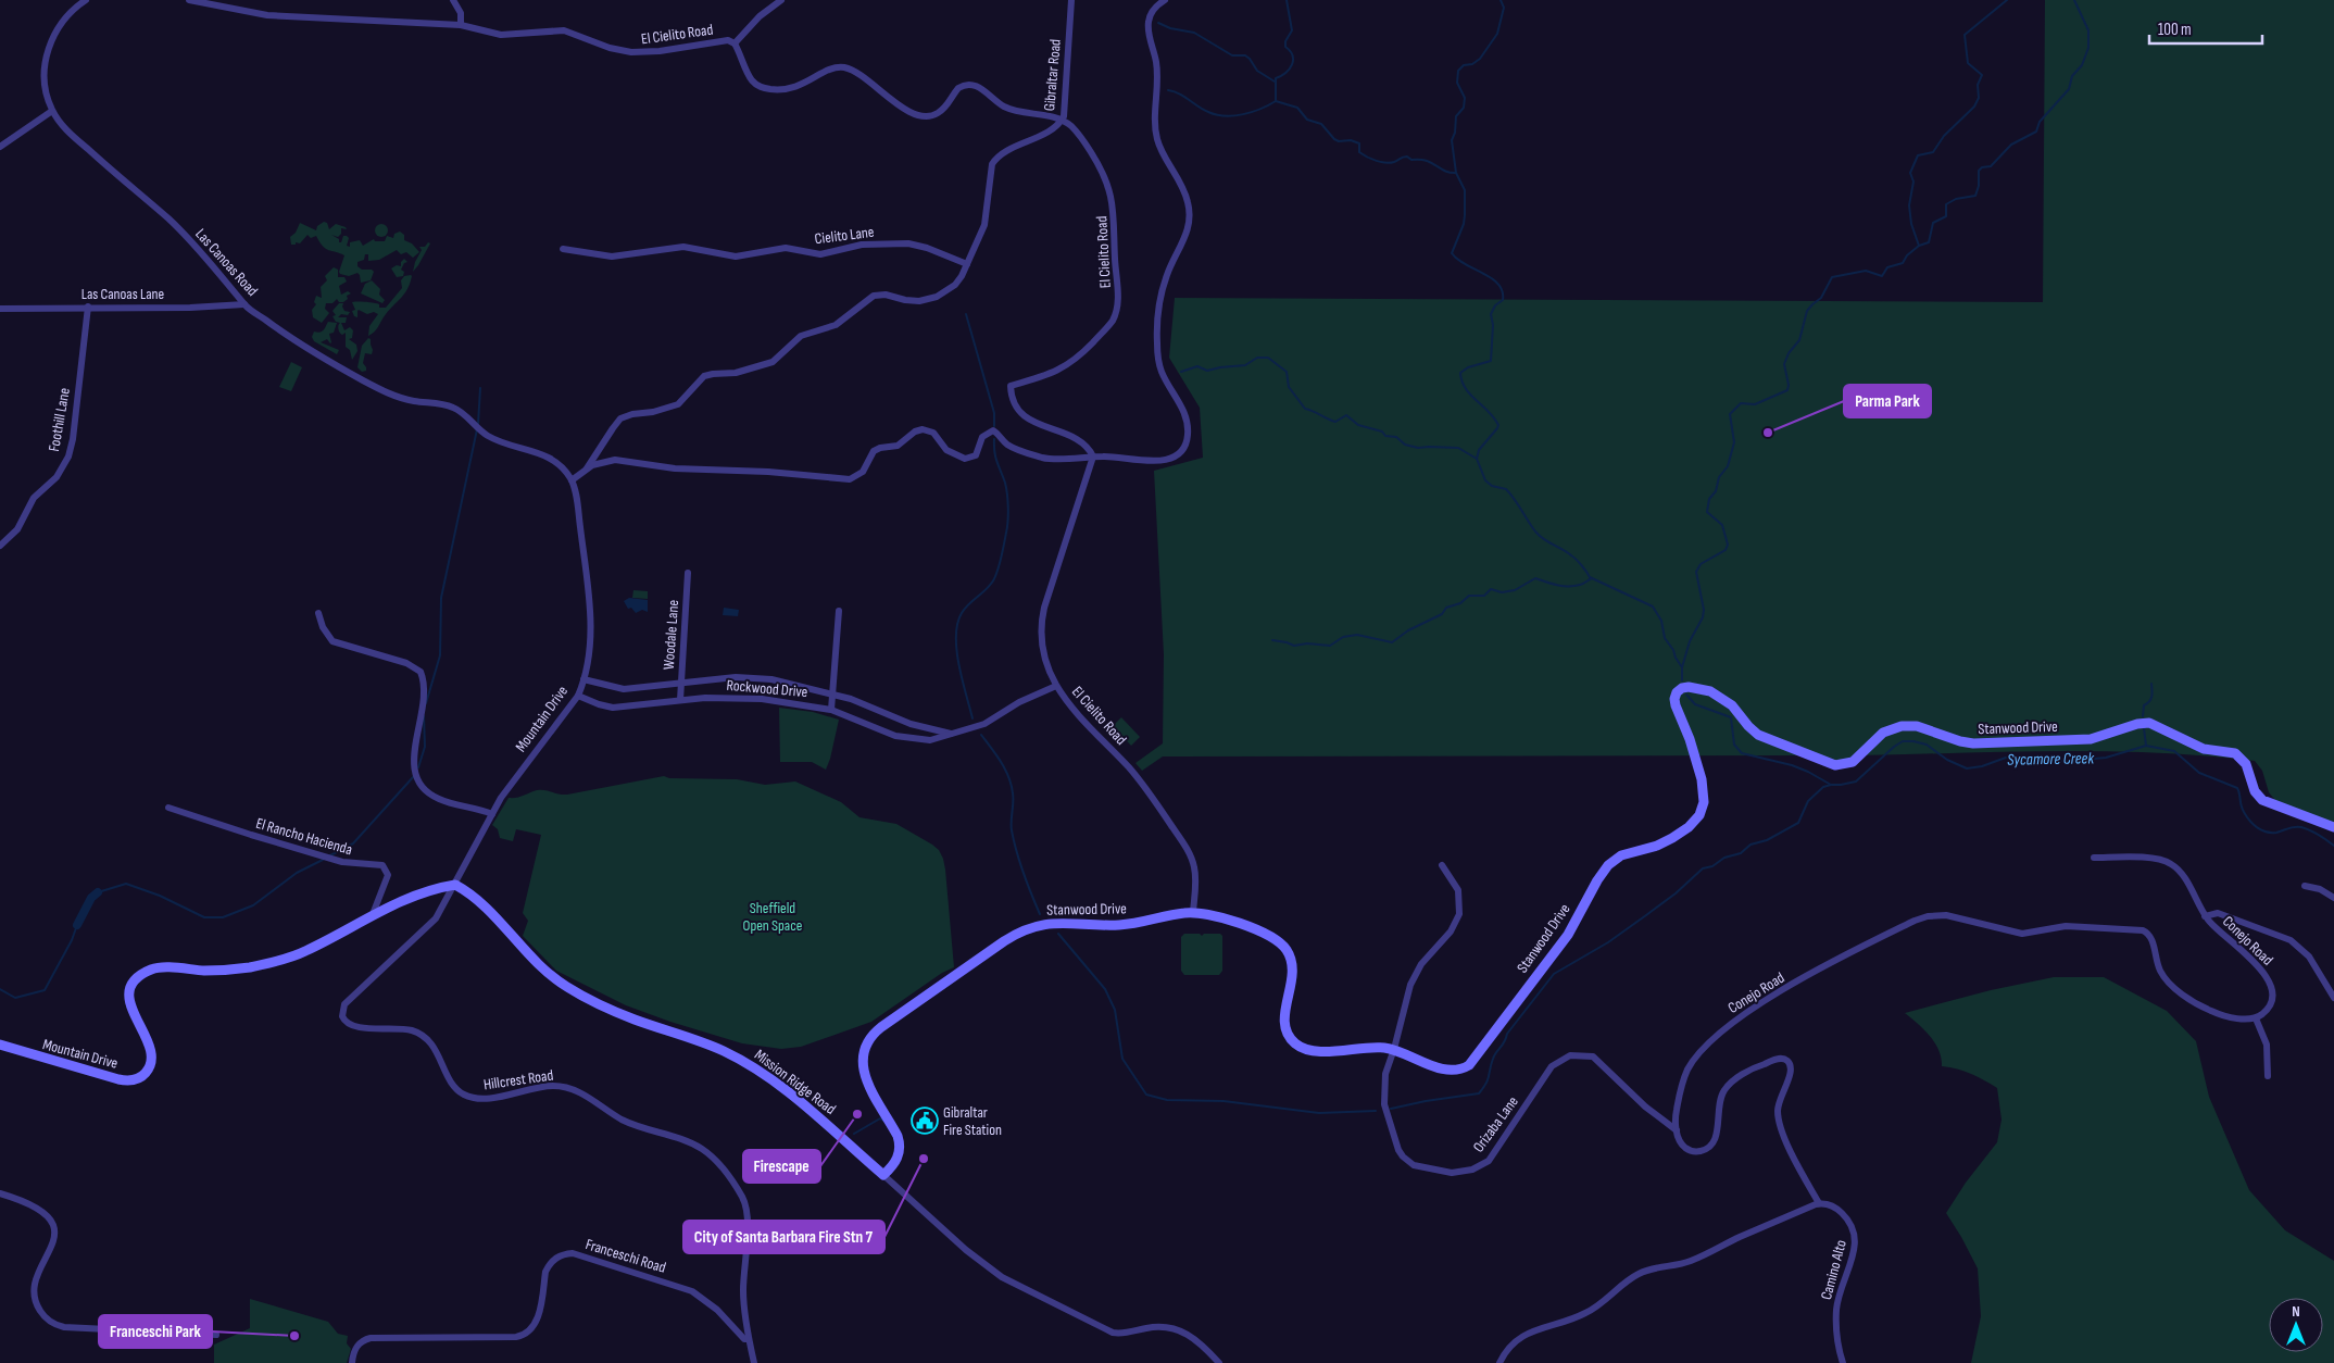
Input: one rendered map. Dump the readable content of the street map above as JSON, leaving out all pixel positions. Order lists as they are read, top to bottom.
{
  "streets": {
    "main road": ["Mountain Drive", "Stanwood Drive", "Mission Ridge Road"],
    "street": [
      "El Cielito Road",
      "Gibraltar Road",
      "Cielito Lane",
      "Las Canoas Road",
      "Las Canoas Lane",
      "Foothill Lane",
      "Woodale Lane",
      "Rockwood Drive",
      "El Rancho Hacienda",
      "Conejo Road",
      "Hillcrest Road",
      "Orizaba Lane",
      "Franceschi Road",
      "Camino Alto"
    ]
  },
  "crossings": [
    ["El Cielito Road", "Gibraltar Road"],
    ["El Cielito Road", "Rockwood Drive"],
    ["El Cielito Road", "Stanwood Drive"],
    ["Gibraltar Road", "Cielito Lane"],
    ["Las Canoas Road", "Las Canoas Lane"],
    ["Las Canoas Road", "Mountain Drive"],
    ["Las Canoas Lane", "Foothill Lane"],
    ["Woodale Lane", "Rockwood Drive"],
    ["Rockwood Drive", "Mountain Drive"],
    ["Mountain Drive", "El Rancho Hacienda"],
    ["Mountain Drive", "Hillcrest Road"],
    ["Mountain Drive", "Mission Ridge Road"],
    ["Stanwood Drive", "Mission Ridge Road"],
    ["Stanwood Drive", "Orizaba Lane"],
    ["Conejo Road", "Orizaba Lane"],
    ["Hillcrest Road", "Mission Ridge Road"],
    ["Hillcrest Road", "Franceschi Road"]
  ],
  "water": ["Sycamore Creek"],
  "parks": ["Sheffield Open Space"],
  "places": {
    "other": [
      "Parma Park",
      "Firescape",
      "City of Santa Barbara Fire Stn 7",
      "Franceschi Park"
    ],
    "public building": ["Gibraltar Fire Station"]
  },
  "scale_bar": "100 m",
  "north": "top"
}
